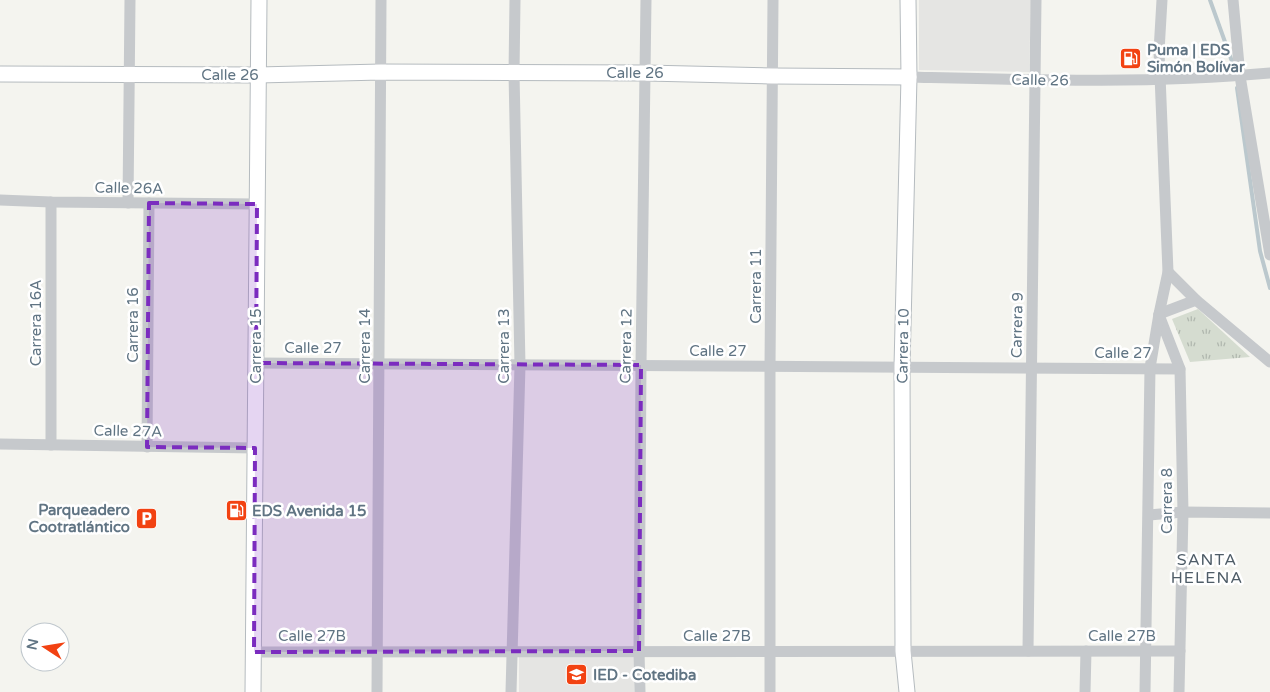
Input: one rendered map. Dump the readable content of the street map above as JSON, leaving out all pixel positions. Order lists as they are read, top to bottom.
{
  "streets": {
    "street": [
      "Calle 26",
      "Calle 26A",
      "Carrera 11",
      "Carrera 16A",
      "Carrera 16",
      "Carrera 9",
      "Carrera 15",
      "Carrera 14",
      "Carrera 13",
      "Carrera 12",
      "Carrera 10",
      "Calle 27",
      "Calle 27A",
      "Carrera 8",
      "Calle 27B"
    ]
  },
  "crossings": [
    ["Calle 26", "Carrera 11"],
    ["Calle 26", "Carrera 9"],
    ["Calle 26", "Carrera 15"],
    ["Calle 26", "Carrera 14"],
    ["Calle 26", "Carrera 13"],
    ["Calle 26", "Carrera 12"],
    ["Calle 26", "Carrera 10"],
    ["Calle 26", "Carrera 8"],
    ["Calle 26A", "Carrera 16A"],
    ["Calle 26A", "Carrera 16"],
    ["Calle 26A", "Carrera 15"],
    ["Carrera 11", "Calle 27"],
    ["Carrera 11", "Calle 27B"],
    ["Carrera 16A", "Calle 27A"],
    ["Carrera 16", "Calle 27A"],
    ["Carrera 9", "Calle 27"],
    ["Carrera 9", "Calle 27B"],
    ["Carrera 15", "Calle 27"],
    ["Carrera 15", "Calle 27A"],
    ["Carrera 15", "Calle 27B"],
    ["Carrera 14", "Calle 27"],
    ["Carrera 14", "Calle 27B"],
    ["Carrera 13", "Calle 27"],
    ["Carrera 13", "Calle 27B"],
    ["Carrera 12", "Calle 27"],
    ["Carrera 12", "Calle 27B"],
    ["Carrera 10", "Calle 27"],
    ["Carrera 10", "Calle 27B"],
    ["Calle 27", "Carrera 8"],
    ["Carrera 8", "Calle 27B"]
  ],
  "districts": ["SANTA HELENA"],
  "places": {
    "fuel station": ["Puma | EDS Simón Bolívar", "EDS Avenida 15"],
    "parking": ["Parqueadero Cootratlántico"],
    "school or university": ["IED - Cotediba"]
  },
  "north": "left"
}
